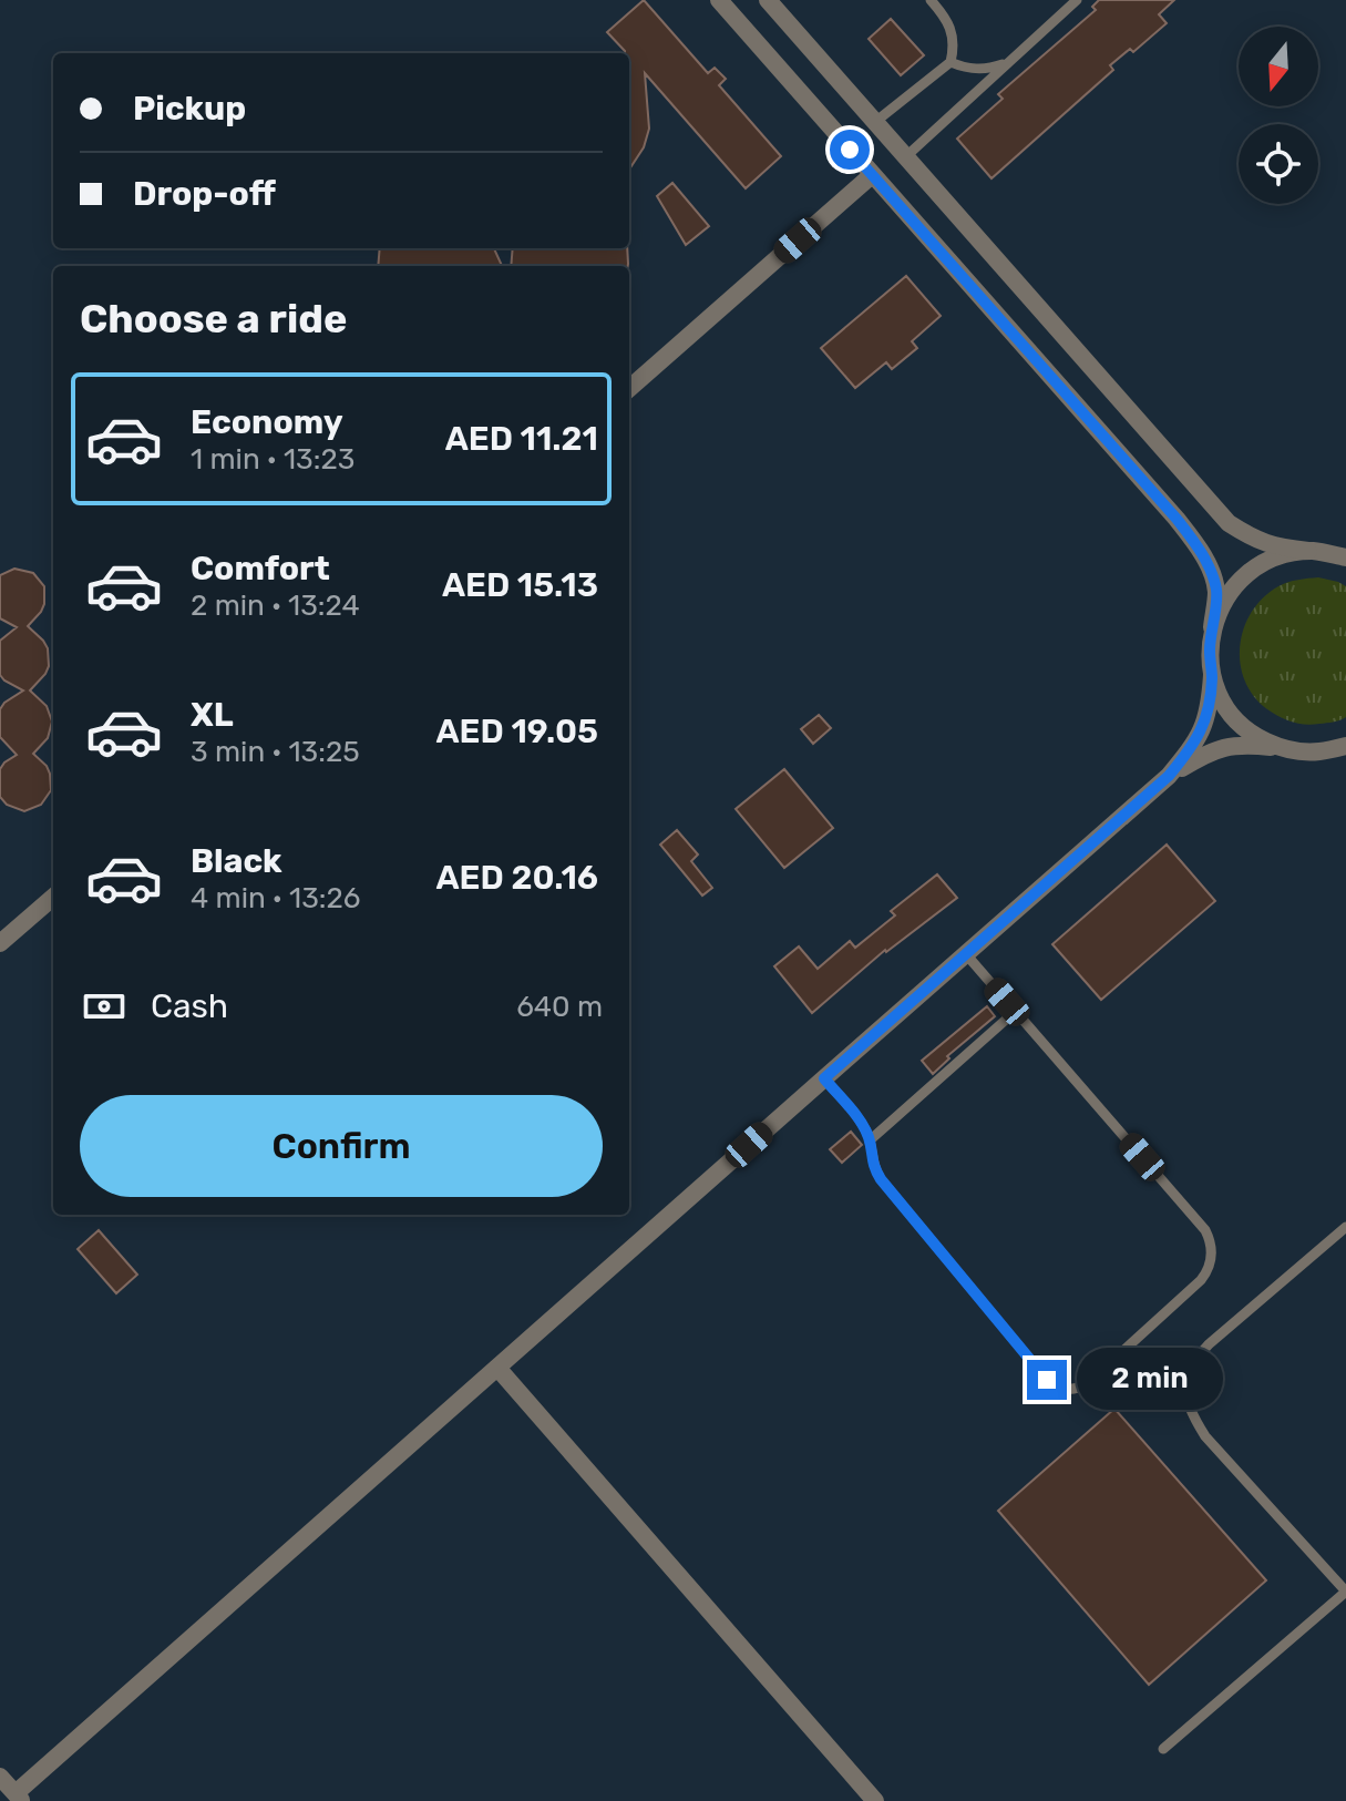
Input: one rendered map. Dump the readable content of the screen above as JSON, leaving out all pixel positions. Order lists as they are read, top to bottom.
{
  "north": "bottom",
  "page": {
    "banner": ["Pickup", "Drop-off"],
    "heading": "Choose a ride",
    "list": [
      {
        "name": "Economy",
        "note": "1 min · 13:23",
        "value": "AED 11.21"
      },
      {
        "name": "Comfort",
        "note": "2 min · 13:24",
        "value": "AED 15.13"
      },
      {
        "name": "XL",
        "note": "3 min · 13:25",
        "value": "AED 19.05"
      },
      {
        "name": "Black",
        "note": "4 min · 13:26",
        "value": "AED 20.16"
      }
    ],
    "pay": ["Cash", "640 m"],
    "buttons": "Confirm",
    "bubble": "2 min"
  }
}
